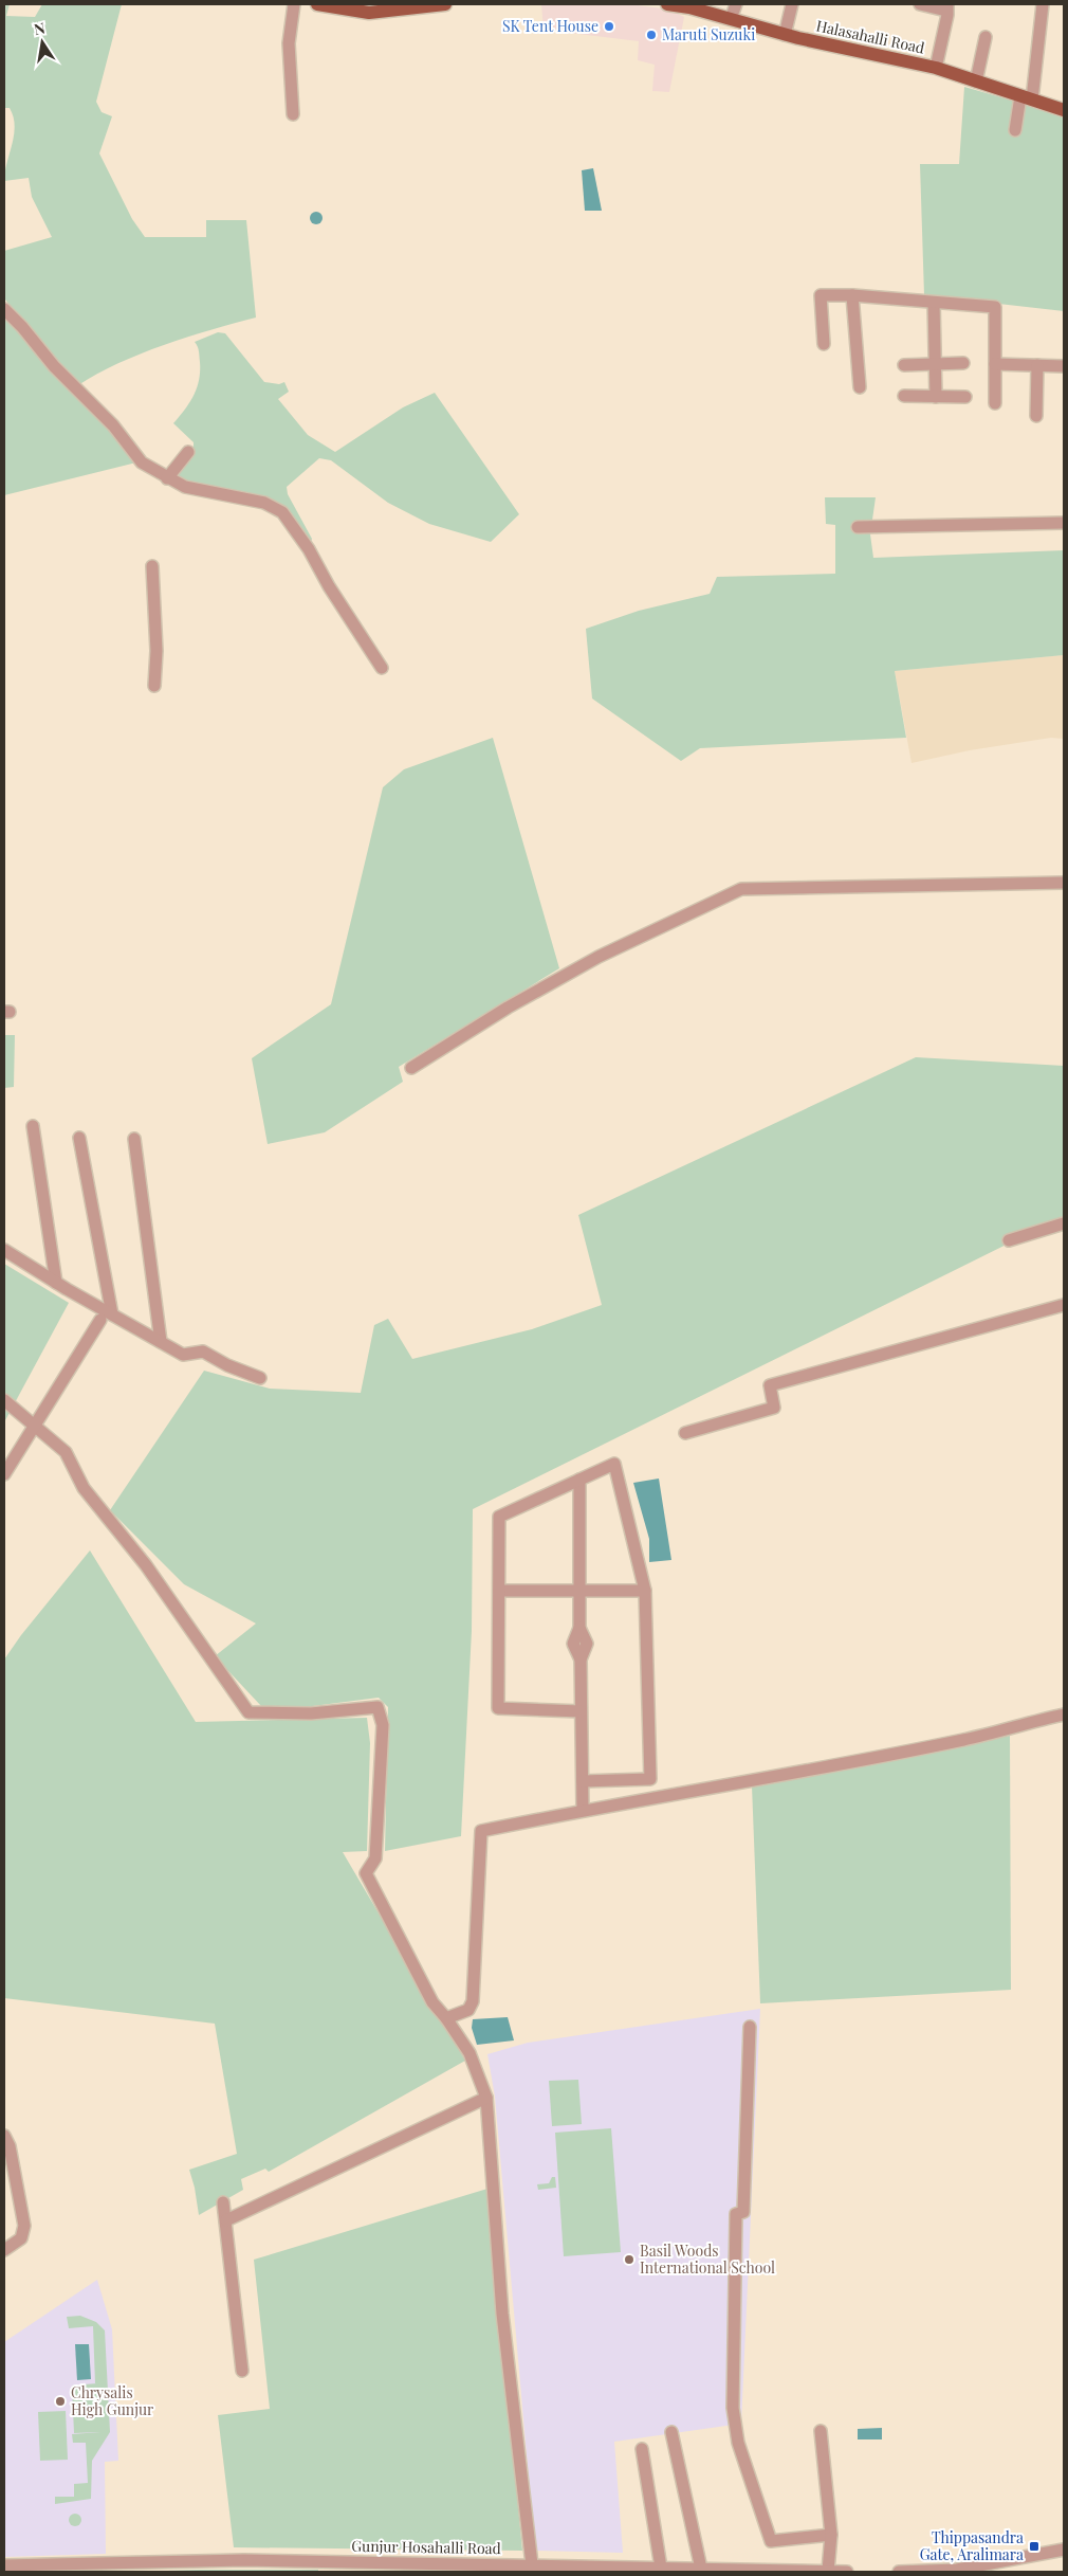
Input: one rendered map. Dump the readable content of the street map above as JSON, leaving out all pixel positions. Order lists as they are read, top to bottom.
{
  "streets": {
    "main road": ["Halasahalli Road"],
    "street": ["Gunjur Hosahalli Road"]
  },
  "places": {
    "other": [
      "SK Tent House",
      "Maruti Suzuki",
      "Basil Woods International School",
      "Chrysalis High Gunjur"
    ],
    "transit": ["Thippasandra Gate, Aralimara"]
  },
  "north": "top"
}
